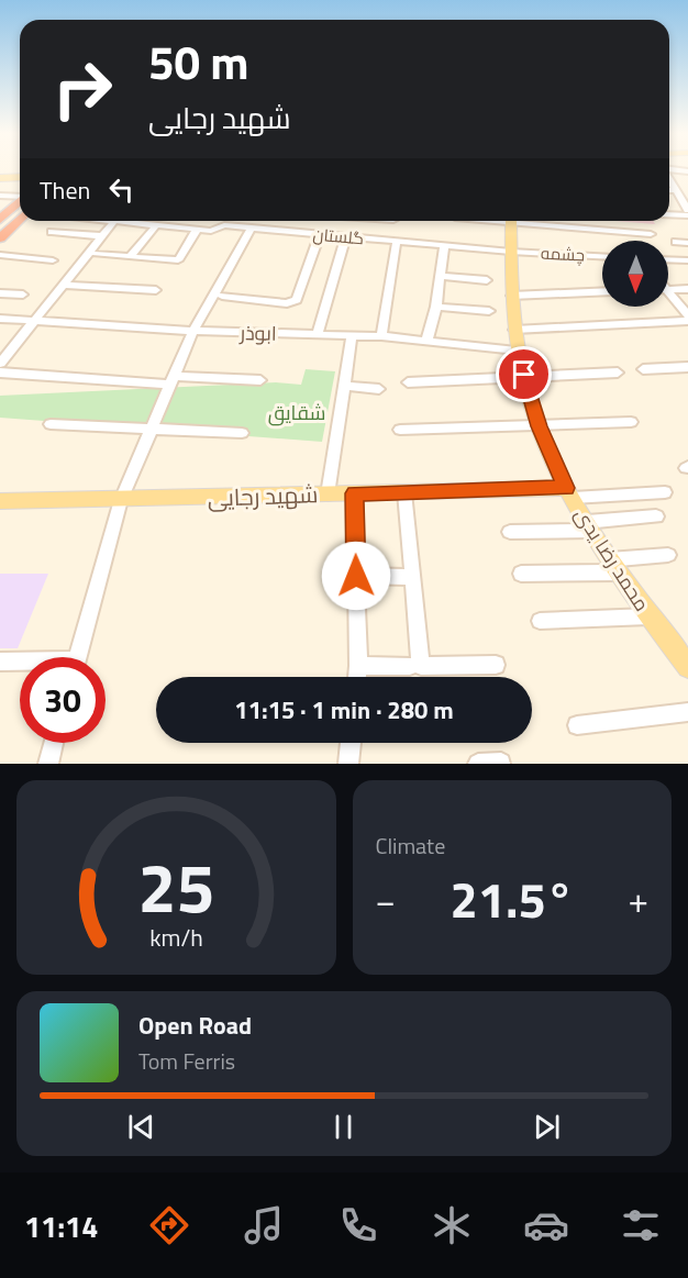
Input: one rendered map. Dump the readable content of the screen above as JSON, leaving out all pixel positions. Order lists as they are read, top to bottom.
{
  "streets": {
    "main road": ["شهید رجایی", "محمد رضا یدی"],
    "street": ["گلستان", "چشمه", "ابوذر"]
  },
  "crossings": [
    ["گلستان", "چشمه"],
    ["گلستان", "محمد رضا یدی"],
    ["چشمه", "محمد رضا یدی"],
    ["ابوذر", "محمد رضا یدی"],
    ["شهید رجایی", "محمد رضا یدی"]
  ],
  "parks": ["شقایق"],
  "north": "bottom",
  "page": {
    "turn": ["50 m", "شهید رجایی"],
    "then": "Then",
    "limit": "30",
    "trip": "11:15 · 1 min · 280 m",
    "tile": "Climate",
    "heat": ["−", "21.5°", "+"],
    "song": ["Open Road", "Tom Ferris"],
    "tabs": "11:14",
    "gauge": ["25", "km/h"]
  }
}
